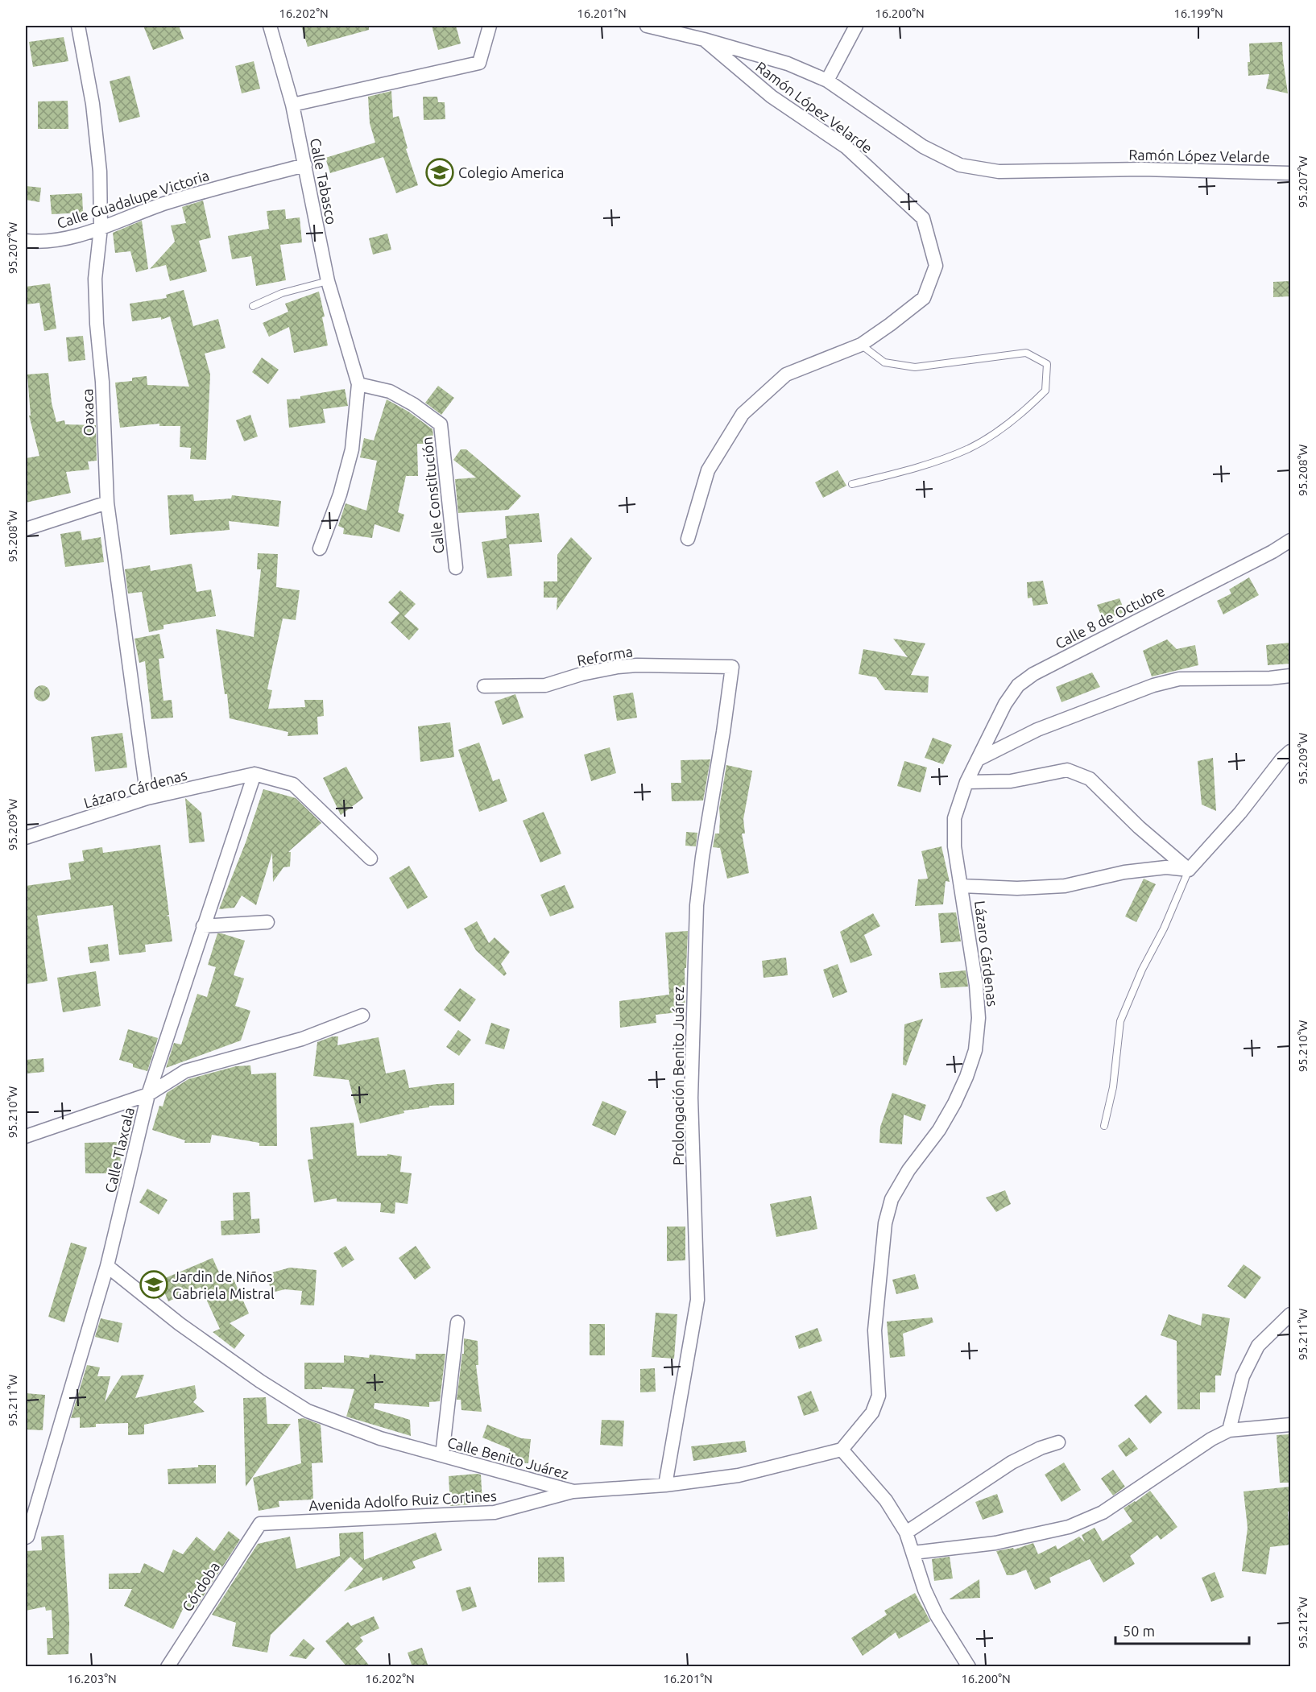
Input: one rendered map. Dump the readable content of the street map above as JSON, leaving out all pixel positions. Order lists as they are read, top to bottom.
{
  "streets": {
    "street": [
      "Ramón López Velarde",
      "Calle Tabasco",
      "Calle Guadalupe Victoria",
      "Oaxaca",
      "Calle Constitución",
      "Calle 8 de Octubre",
      "Reforma",
      "Lázaro Cárdenas",
      "Prolongación Benito Juárez",
      "Calle Tlaxcala",
      "Calle Benito Juárez",
      "Avenida Adolfo Ruiz Cortines",
      "Córdoba"
    ]
  },
  "crossings": [
    ["Calle Tabasco", "Calle Guadalupe Victoria"],
    ["Calle Tabasco", "Calle Constitución"],
    ["Calle Guadalupe Victoria", "Oaxaca"],
    ["Oaxaca", "Lázaro Cárdenas"],
    ["Calle 8 de Octubre", "Lázaro Cárdenas"],
    ["Reforma", "Prolongación Benito Juárez"],
    ["Lázaro Cárdenas", "Calle Tlaxcala"],
    ["Lázaro Cárdenas", "Calle Benito Juárez"],
    ["Prolongación Benito Juárez", "Calle Benito Juárez"],
    ["Calle Tlaxcala", "Calle Benito Juárez"],
    ["Calle Benito Juárez", "Avenida Adolfo Ruiz Cortines"],
    ["Avenida Adolfo Ruiz Cortines", "Córdoba"]
  ],
  "places": {
    "school or university": ["Colegio America", "Jardin de Niños Gabriela Mistral"]
  },
  "scale_bar": "50 m",
  "coordinates": [
    "16.202°N",
    "16.201°N",
    "16.200°N",
    "16.199°N",
    "95.207°W",
    "95.208°W",
    "95.209°W",
    "95.210°W",
    "95.211°W",
    "95.212°W",
    "16.203°N"
  ]
}
